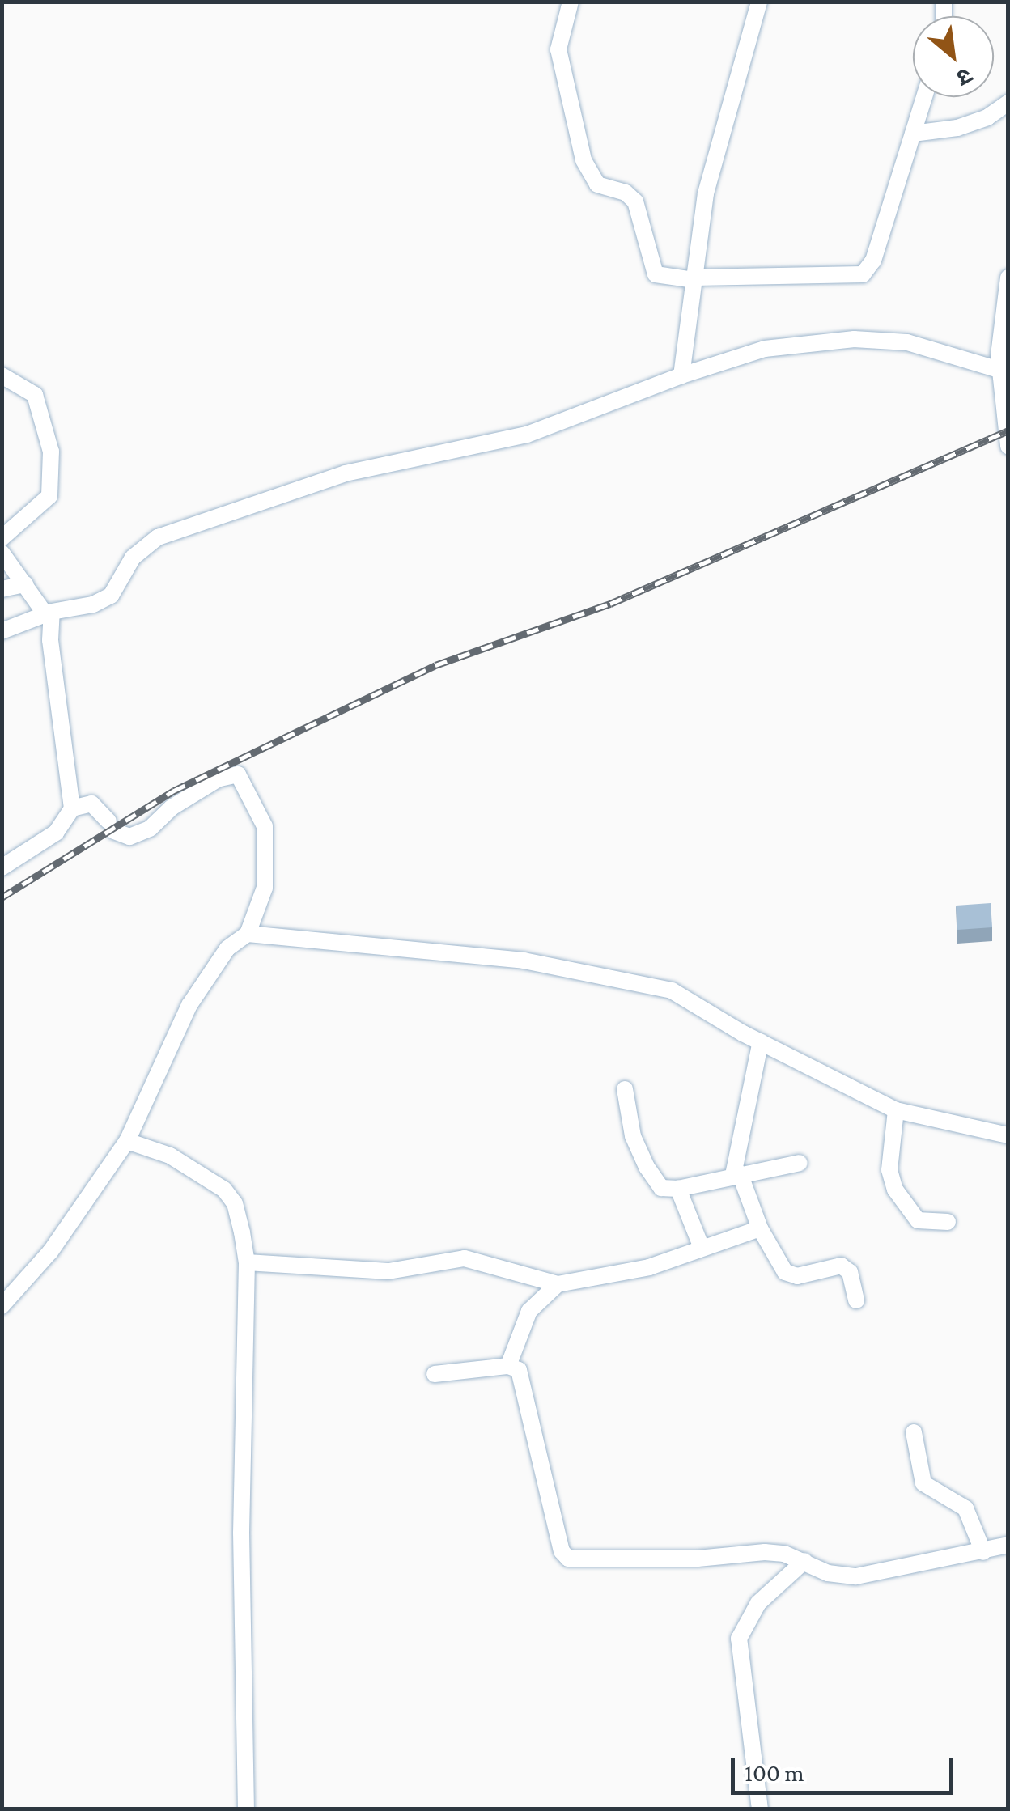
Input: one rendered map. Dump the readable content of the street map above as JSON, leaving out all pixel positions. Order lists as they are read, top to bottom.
{
  "scale_bar": "100 m",
  "north": "bottom right"
}
